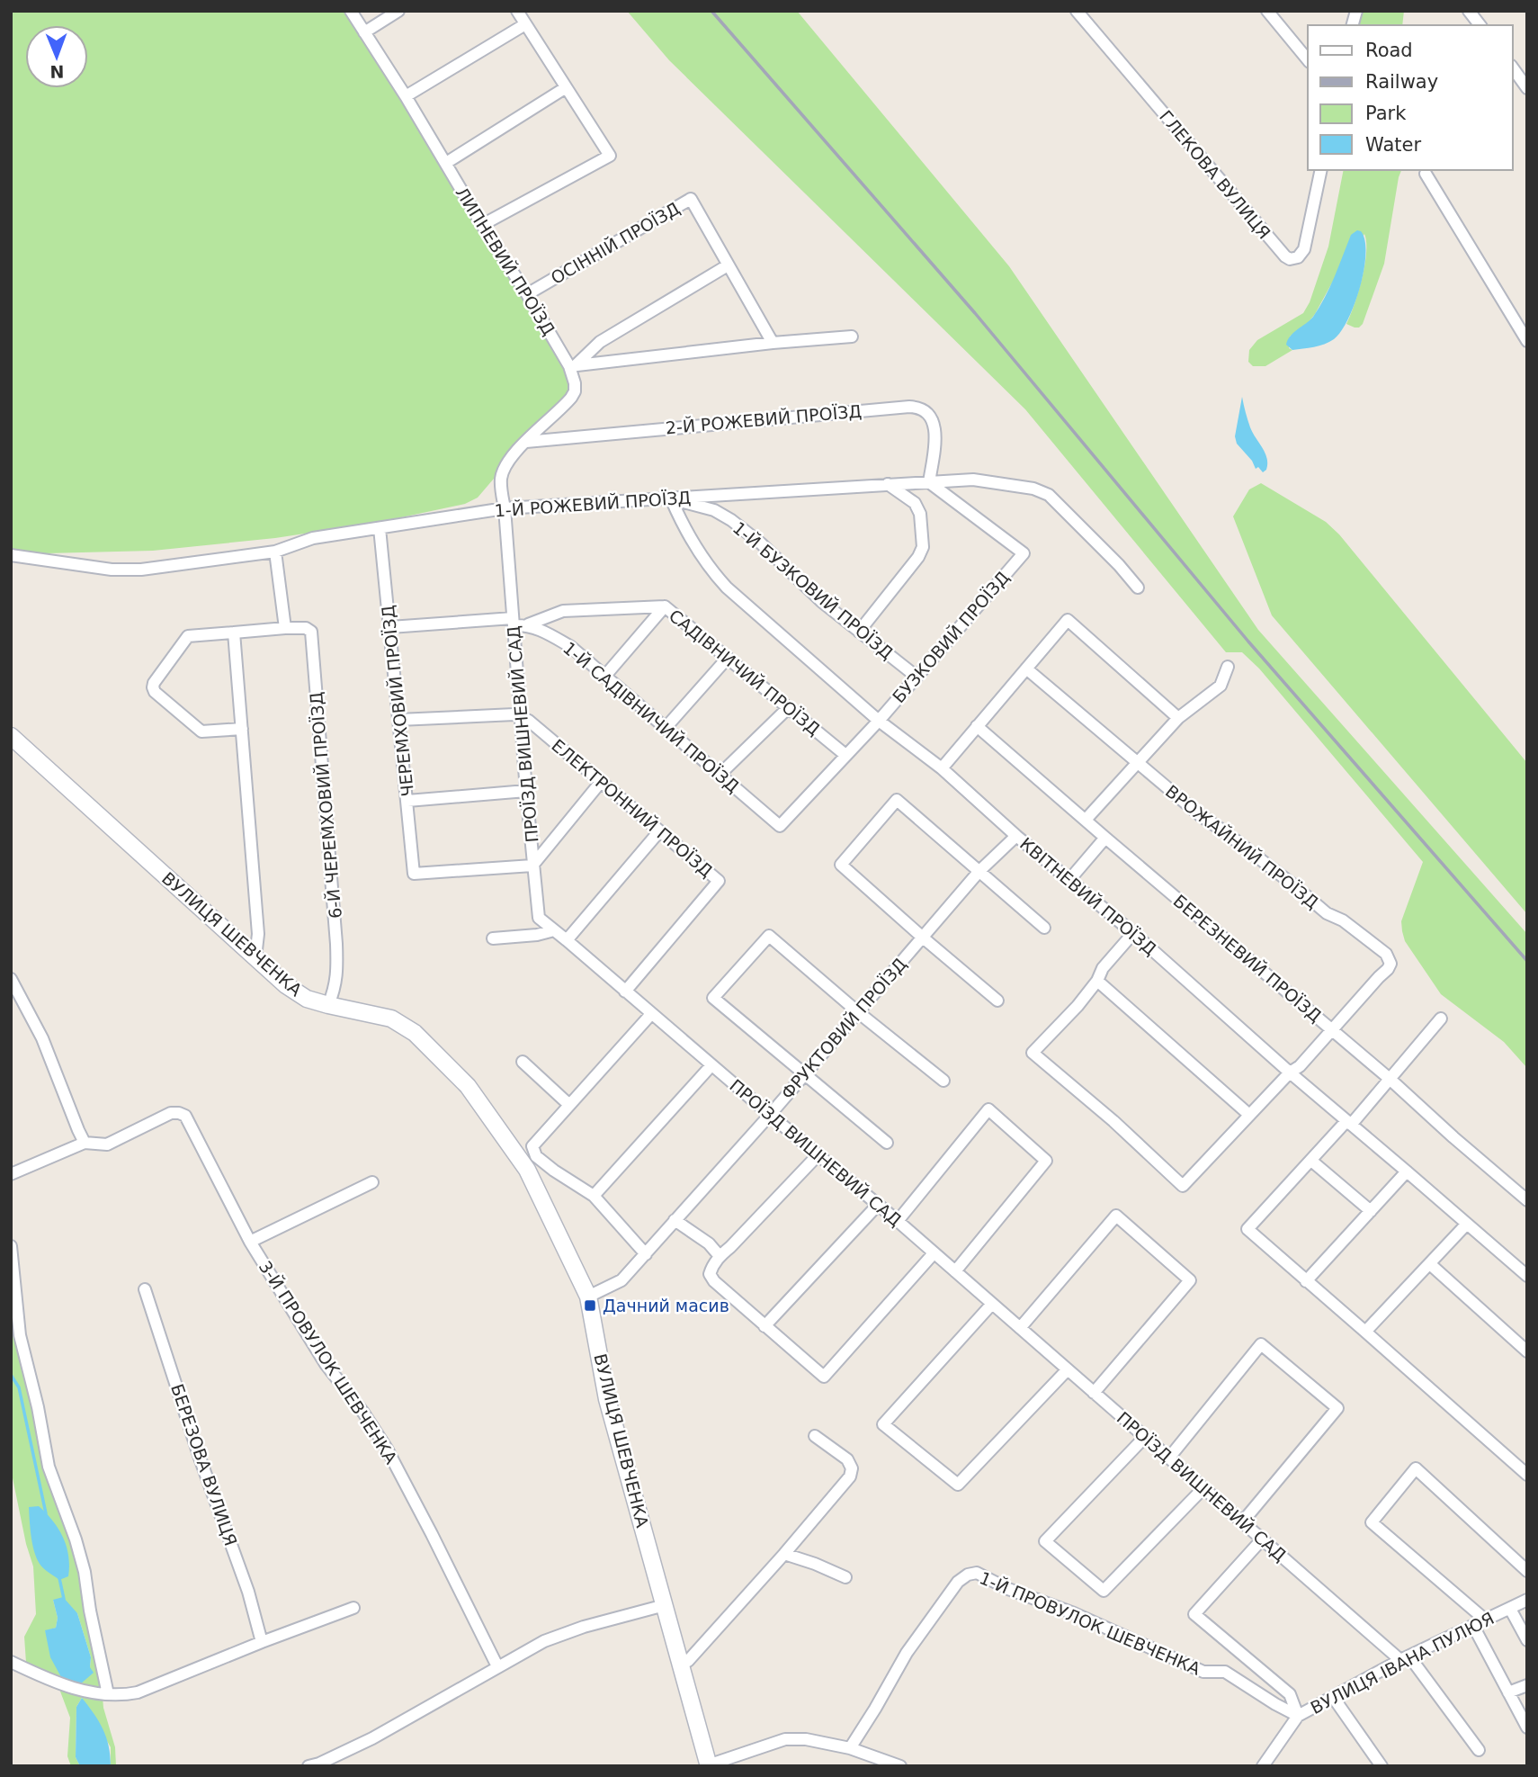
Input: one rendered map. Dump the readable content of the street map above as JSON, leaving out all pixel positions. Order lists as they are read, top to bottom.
{
  "streets": {
    "street": [
      "ГЛЕКОВА ВУЛИЦЯ",
      "ОСІННІЙ ПРОЇЗД",
      "ЛИПНЕВИЙ ПРОЇЗД",
      "2-Й РОЖЕВИЙ ПРОЇЗД",
      "1-Й РОЖЕВИЙ ПРОЇЗД",
      "1-Й БУЗКОВИЙ ПРОЇЗД",
      "БУЗКОВИЙ ПРОЇЗД",
      "САДІВНИЧИЙ ПРОЇЗД",
      "ЧЕРЕМХОВИЙ ПРОЇЗД",
      "1-Й САДІВНИЧИЙ ПРОЇЗД",
      "ПРОЇЗД ВИШНЕВИЙ САД",
      "6-Й ЧЕРЕМХОВИЙ ПРОЇЗД",
      "ЕЛЕКТРОННИЙ ПРОЇЗД",
      "ВРОЖАЙНИЙ ПРОЇЗД",
      "КВІТНЕВИЙ ПРОЇЗД",
      "ВУЛИЦЯ ШЕВЧЕНКА",
      "БЕРЕЗНЕВИЙ ПРОЇЗД",
      "ФРУКТОВИЙ ПРОЇЗД",
      "3-Й ПРОВУЛОК ШЕВЧЕНКА",
      "БЕРЕЗОВА ВУЛИЦЯ",
      "1-Й ПРОВУЛОК ШЕВЧЕНКА",
      "ВУЛИЦЯ ІВАНА ПУЛЮЯ"
    ]
  },
  "crossings": [
    ["ОСІННІЙ ПРОЇЗД", "ЛИПНЕВИЙ ПРОЇЗД"],
    ["ЛИПНЕВИЙ ПРОЇЗД", "2-Й РОЖЕВИЙ ПРОЇЗД"],
    ["ЛИПНЕВИЙ ПРОЇЗД", "1-Й РОЖЕВИЙ ПРОЇЗД"],
    ["ЛИПНЕВИЙ ПРОЇЗД", "ПРОЇЗД ВИШНЕВИЙ САД"],
    ["2-Й РОЖЕВИЙ ПРОЇЗД", "1-Й РОЖЕВИЙ ПРОЇЗД"],
    ["2-Й РОЖЕВИЙ ПРОЇЗД", "БУЗКОВИЙ ПРОЇЗД"],
    ["1-Й РОЖЕВИЙ ПРОЇЗД", "1-Й БУЗКОВИЙ ПРОЇЗД"],
    ["1-Й РОЖЕВИЙ ПРОЇЗД", "БУЗКОВИЙ ПРОЇЗД"],
    ["1-Й РОЖЕВИЙ ПРОЇЗД", "ЧЕРЕМХОВИЙ ПРОЇЗД"],
    ["1-Й РОЖЕВИЙ ПРОЇЗД", "ПРОЇЗД ВИШНЕВИЙ САД"],
    ["1-Й РОЖЕВИЙ ПРОЇЗД", "КВІТНЕВИЙ ПРОЇЗД"],
    ["1-Й БУЗКОВИЙ ПРОЇЗД", "БУЗКОВИЙ ПРОЇЗД"],
    ["1-Й БУЗКОВИЙ ПРОЇЗД", "КВІТНЕВИЙ ПРОЇЗД"],
    ["БУЗКОВИЙ ПРОЇЗД", "САДІВНИЧИЙ ПРОЇЗД"],
    ["БУЗКОВИЙ ПРОЇЗД", "1-Й САДІВНИЧИЙ ПРОЇЗД"],
    ["БУЗКОВИЙ ПРОЇЗД", "КВІТНЕВИЙ ПРОЇЗД"],
    ["САДІВНИЧИЙ ПРОЇЗД", "1-Й САДІВНИЧИЙ ПРОЇЗД"],
    ["ЧЕРЕМХОВИЙ ПРОЇЗД", "1-Й САДІВНИЧИЙ ПРОЇЗД"],
    ["ЧЕРЕМХОВИЙ ПРОЇЗД", "ПРОЇЗД ВИШНЕВИЙ САД"],
    ["1-Й САДІВНИЧИЙ ПРОЇЗД", "ПРОЇЗД ВИШНЕВИЙ САД"],
    ["ПРОЇЗД ВИШНЕВИЙ САД", "ЕЛЕКТРОННИЙ ПРОЇЗД"],
    ["ПРОЇЗД ВИШНЕВИЙ САД", "ФРУКТОВИЙ ПРОЇЗД"],
    ["ПРОЇЗД ВИШНЕВИЙ САД", "ВУЛИЦЯ ІВАНА ПУЛЮЯ"],
    ["6-Й ЧЕРЕМХОВИЙ ПРОЇЗД", "ВУЛИЦЯ ШЕВЧЕНКА"],
    ["ВРОЖАЙНИЙ ПРОЇЗД", "БЕРЕЗНЕВИЙ ПРОЇЗД"],
    ["КВІТНЕВИЙ ПРОЇЗД", "ФРУКТОВИЙ ПРОЇЗД"],
    ["ВУЛИЦЯ ШЕВЧЕНКА", "ФРУКТОВИЙ ПРОЇЗД"],
    ["1-Й ПРОВУЛОК ШЕВЧЕНКА", "ВУЛИЦЯ ІВАНА ПУЛЮЯ"]
  ],
  "places": {
    "transit": ["Дачний масив"]
  },
  "legend": [
    "Road",
    "Railway",
    "Park",
    "Water"
  ],
  "north": "bottom"
}
